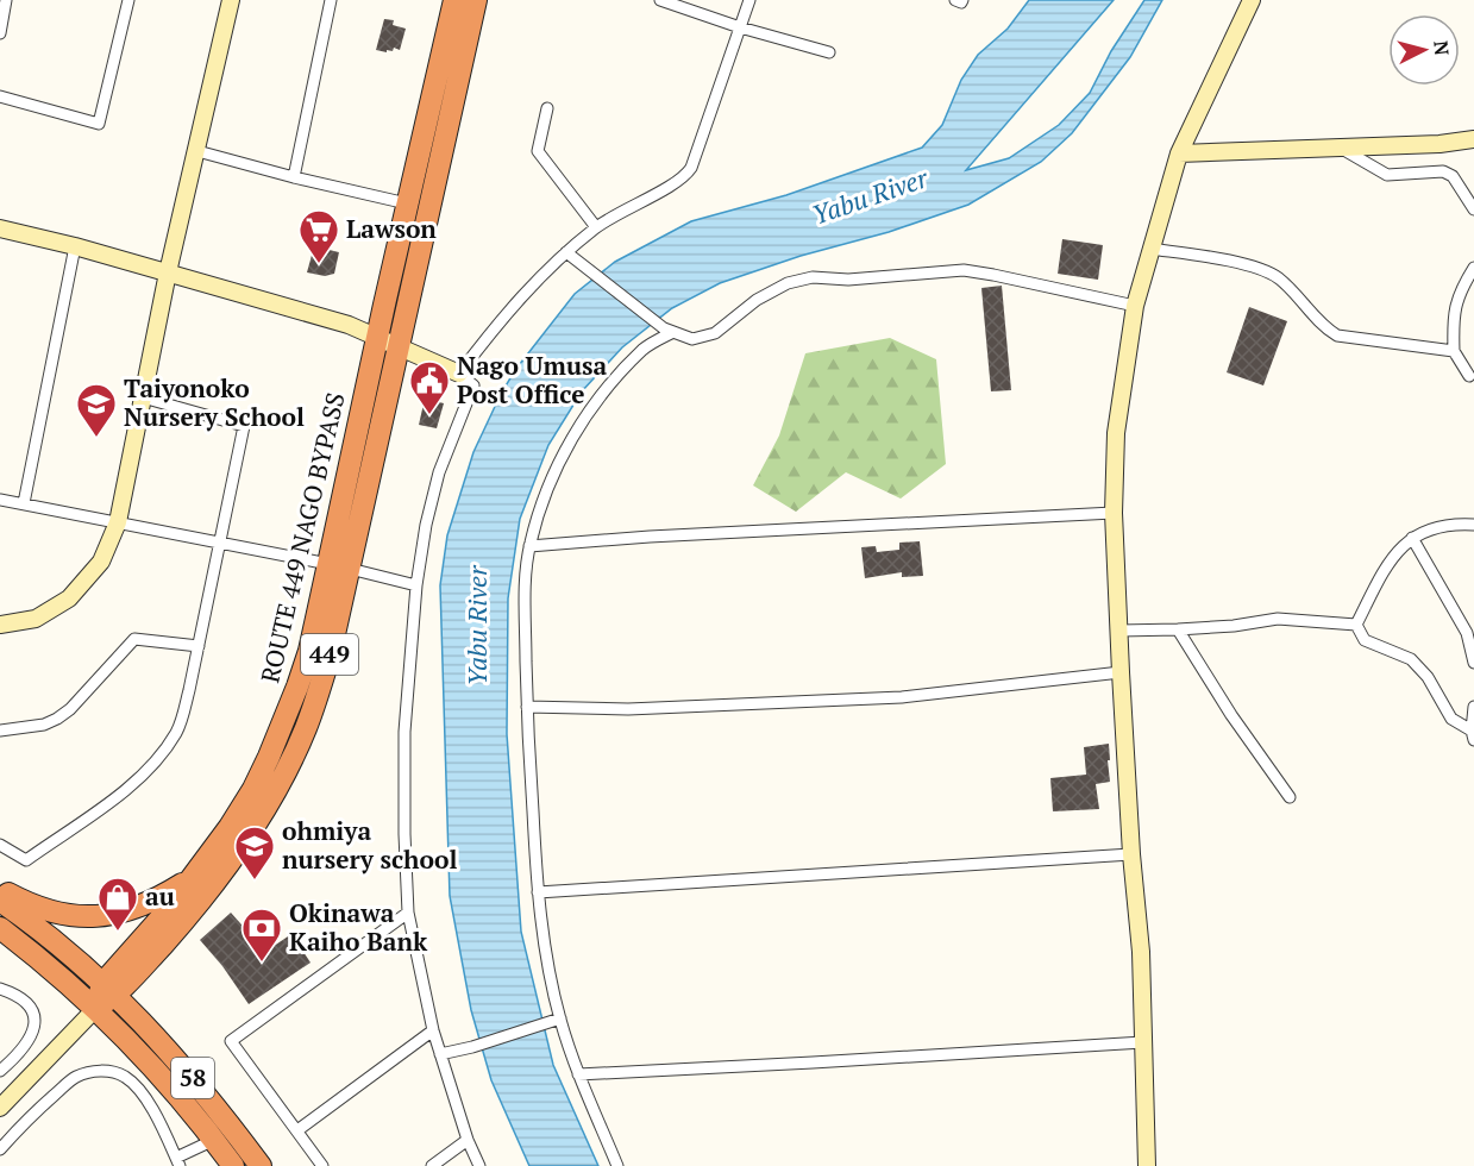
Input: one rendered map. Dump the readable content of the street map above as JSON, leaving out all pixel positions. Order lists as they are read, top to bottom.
{
  "streets": {
    "highway": ["ROUTE 449 NAGO BYPASS", "449", "58"]
  },
  "crossings": [
    ["ROUTE 449 NAGO BYPASS", "58"]
  ],
  "water": ["Yabu River"],
  "places": {
    "supermarket": ["Lawson"],
    "public building": ["Nago Umusa Post Office"],
    "school or university": ["Taiyonoko Nursery School", "ohmiya nursery school"],
    "shop": ["au"],
    "bank": ["Okinawa Kaiho Bank"]
  },
  "north": "right"
}
